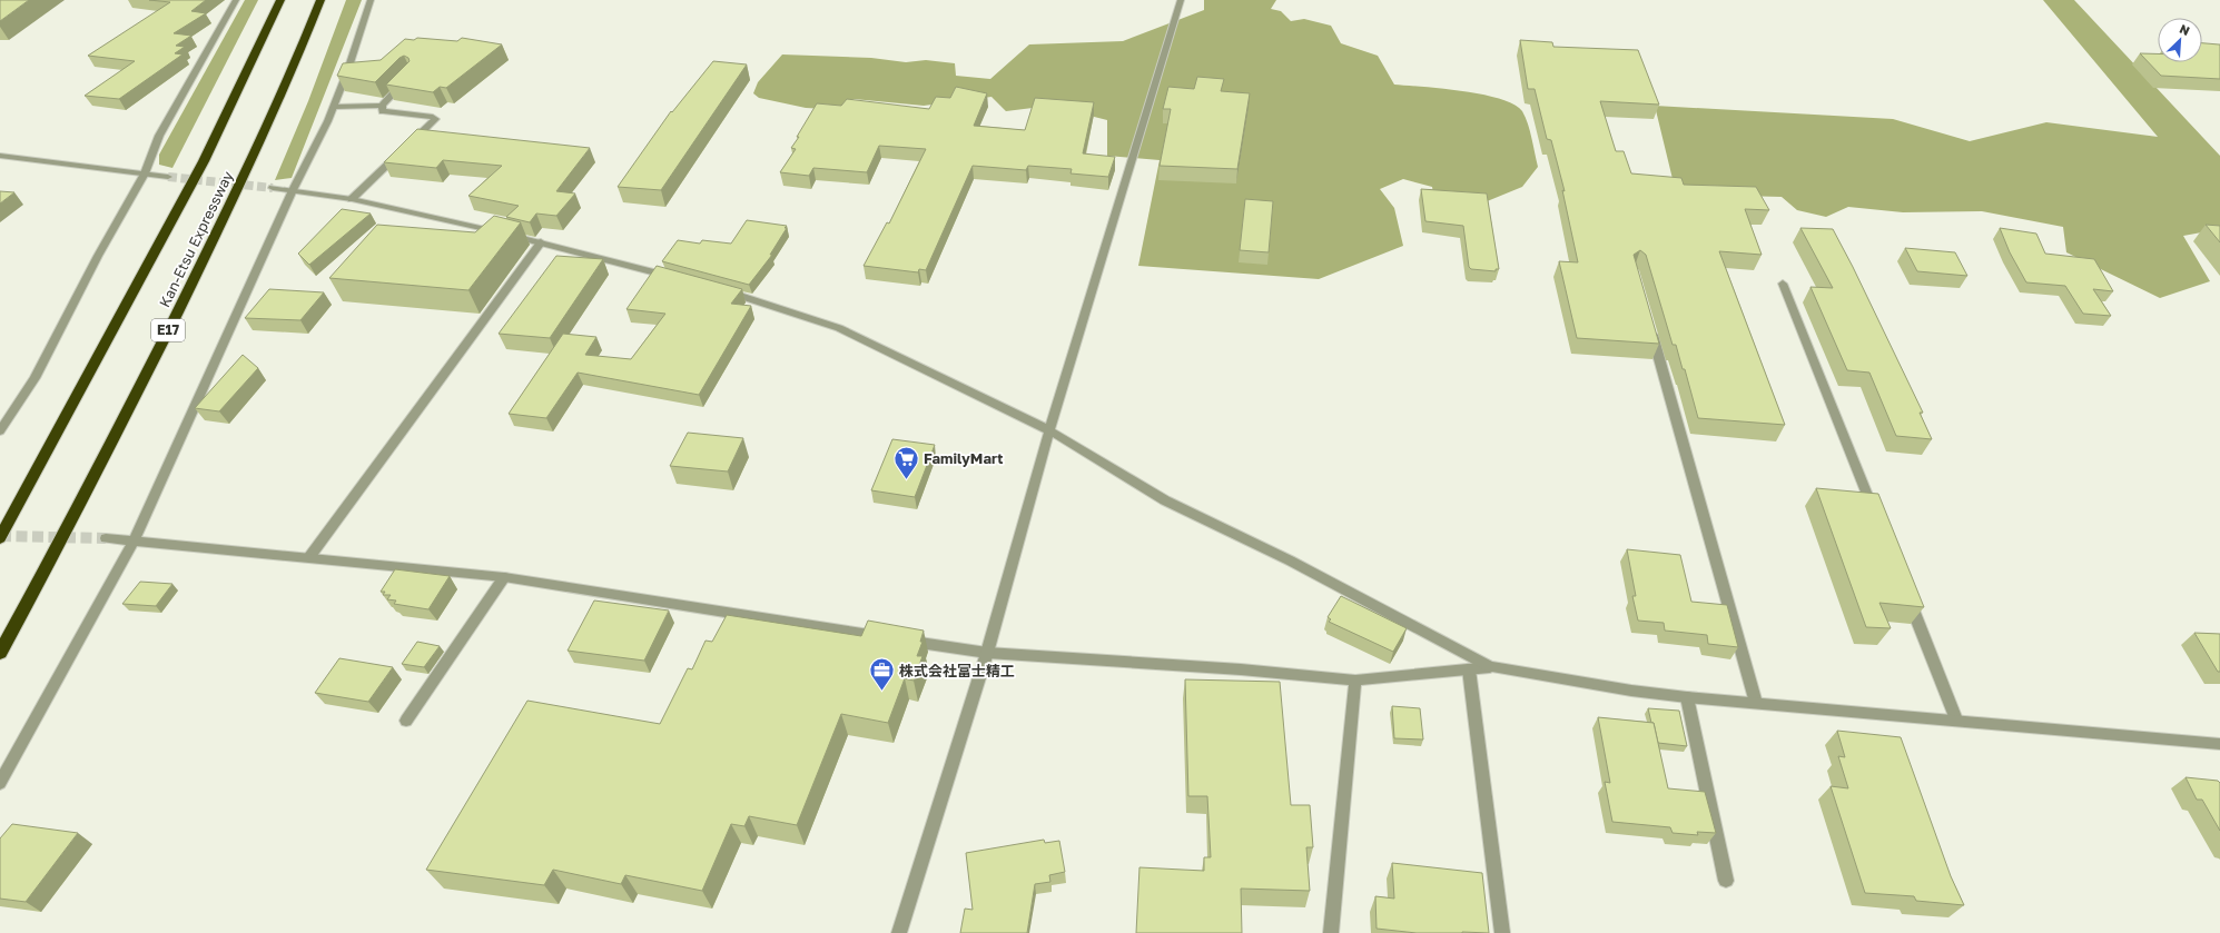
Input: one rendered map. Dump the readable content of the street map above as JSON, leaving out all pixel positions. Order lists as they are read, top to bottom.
{
  "streets": {
    "highway": ["Kan-Etsu Expressway", "E17"]
  },
  "places": {
    "supermarket": ["FamilyMart"],
    "office": ["株式会社富士精工"]
  },
  "north": "top right"
}
